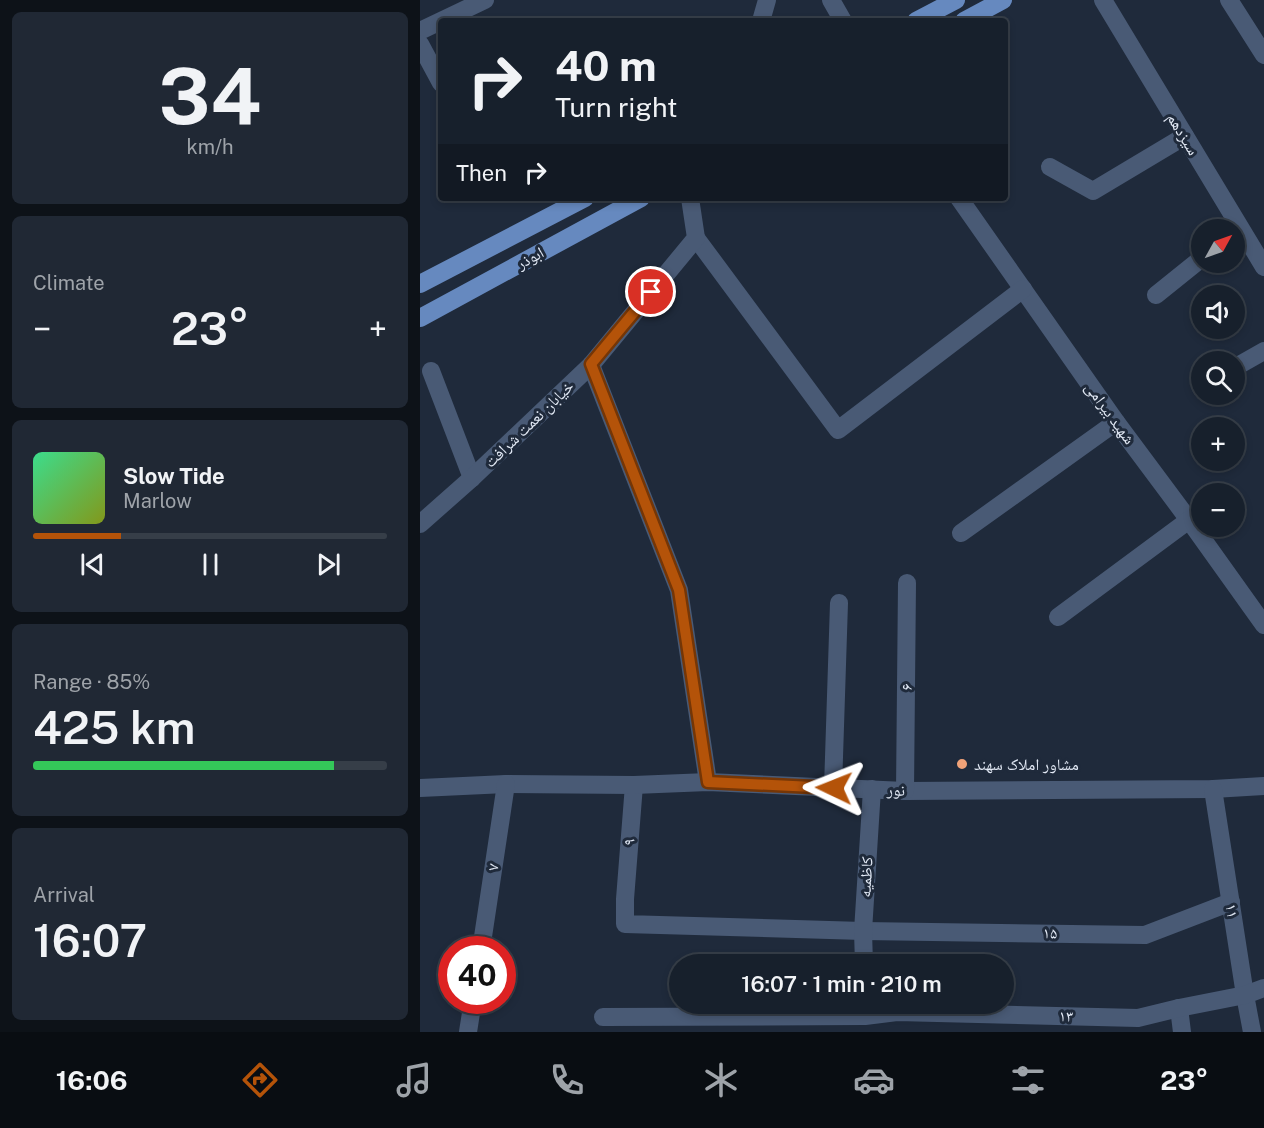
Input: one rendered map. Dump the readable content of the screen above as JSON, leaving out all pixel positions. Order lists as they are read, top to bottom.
{
  "streets": {
    "main road": ["ابوذر"],
    "street": [
      "سیزدهم",
      "شهید بیرامی",
      "خیابان نعمت شرافت",
      "۶",
      "نور",
      "۹",
      "۷",
      "کاظمیه",
      "۱۱",
      "۱۵",
      "۱۳"
    ]
  },
  "crossings": [
    ["۶", "نور"],
    ["نور", "۹"],
    ["نور", "۷"],
    ["نور", "کاظمیه"],
    ["نور", "۱۱"],
    ["۹", "کاظمیه"],
    ["۹", "۱۵"],
    ["کاظمیه", "۱۵"],
    ["۱۱", "۱۵"],
    ["۱۱", "۱۳"]
  ],
  "places": ["مشاور املاک سهند"],
  "north": "top right",
  "page": {
    "tile": [
      ["34", "km/h"],
      "Climate",
      ["Range · 85%", "425 km"],
      ["Arrival", "16:07"]
    ],
    "turn": ["40 m", "Turn right"],
    "then": "Then",
    "map_buttons": ["+", "−"],
    "heat": ["−", "23°", "+"],
    "song": ["Slow Tide", "Marlow"],
    "limit": "40",
    "trip": "16:07 · 1 min · 210 m",
    "tabs": ["16:06", "23°"]
  }
}
